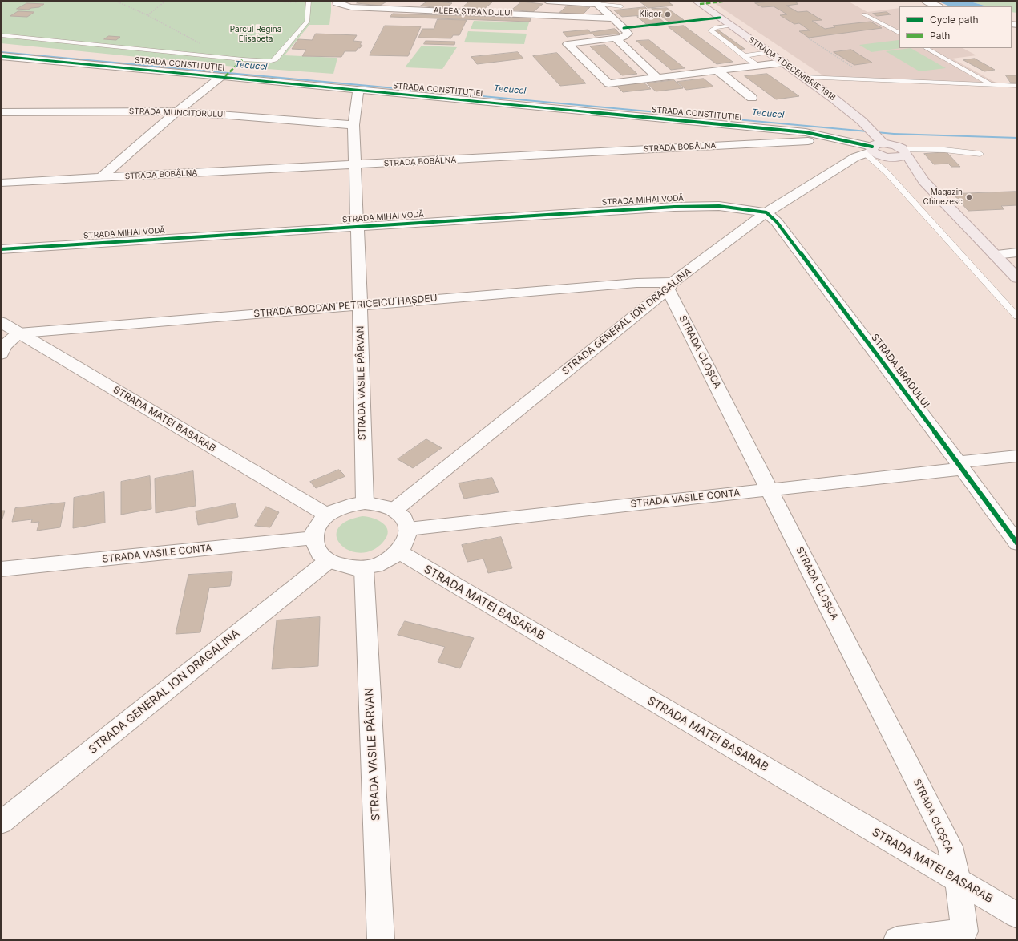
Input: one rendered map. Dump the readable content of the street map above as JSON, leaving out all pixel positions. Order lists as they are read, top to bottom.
{
  "streets": {
    "main road": ["STRADA 1 DECEMBRIE 1918"],
    "street": [
      "ALEEA ȘTRANDULUI",
      "STRADA CONSTITUȚIEI",
      "STRADA MUNCITORULUI",
      "STRADA BOBÂLNA",
      "STRADA MIHAI VODĂ",
      "STRADA BOGDAN PETRICEICU HAȘDEU",
      "STRADA GENERAL ION DRAGALINA",
      "STRADA CLOȘCA",
      "STRADA BRADULUI",
      "STRADA VASILE PÂRVAN",
      "STRADA MATEI BASARAB",
      "STRADA VASILE CONTA"
    ]
  },
  "crossings": [
    ["STRADA CONSTITUȚIEI", "STRADA 1 DECEMBRIE 1918"],
    ["STRADA CONSTITUȚIEI", "STRADA BOBÂLNA"],
    ["STRADA CONSTITUȚIEI", "STRADA GENERAL ION DRAGALINA"],
    ["STRADA CONSTITUȚIEI", "STRADA VASILE PÂRVAN"],
    ["STRADA 1 DECEMBRIE 1918", "STRADA GENERAL ION DRAGALINA"],
    ["STRADA MUNCITORULUI", "STRADA VASILE PÂRVAN"],
    ["STRADA BOBÂLNA", "STRADA VASILE PÂRVAN"],
    ["STRADA MIHAI VODĂ", "STRADA GENERAL ION DRAGALINA"],
    ["STRADA MIHAI VODĂ", "STRADA BRADULUI"],
    ["STRADA MIHAI VODĂ", "STRADA VASILE PÂRVAN"],
    ["STRADA BOGDAN PETRICEICU HAȘDEU", "STRADA GENERAL ION DRAGALINA"],
    ["STRADA BOGDAN PETRICEICU HAȘDEU", "STRADA CLOȘCA"],
    ["STRADA BOGDAN PETRICEICU HAȘDEU", "STRADA VASILE PÂRVAN"],
    ["STRADA BOGDAN PETRICEICU HAȘDEU", "STRADA MATEI BASARAB"],
    ["STRADA GENERAL ION DRAGALINA", "STRADA CLOȘCA"],
    ["STRADA GENERAL ION DRAGALINA", "STRADA BRADULUI"],
    ["STRADA GENERAL ION DRAGALINA", "STRADA VASILE PÂRVAN"],
    ["STRADA GENERAL ION DRAGALINA", "STRADA MATEI BASARAB"],
    ["STRADA GENERAL ION DRAGALINA", "STRADA VASILE CONTA"],
    ["STRADA CLOȘCA", "STRADA MATEI BASARAB"],
    ["STRADA CLOȘCA", "STRADA VASILE CONTA"],
    ["STRADA BRADULUI", "STRADA VASILE CONTA"],
    ["STRADA VASILE PÂRVAN", "STRADA MATEI BASARAB"],
    ["STRADA VASILE PÂRVAN", "STRADA VASILE CONTA"],
    ["STRADA MATEI BASARAB", "STRADA VASILE CONTA"]
  ],
  "water": ["Tecucel"],
  "parks": ["Parcul Regina Elisabeta"],
  "places": ["Kligor", "Magazin Chinezesc"],
  "legend": ["Cycle path", "Path"]
}
